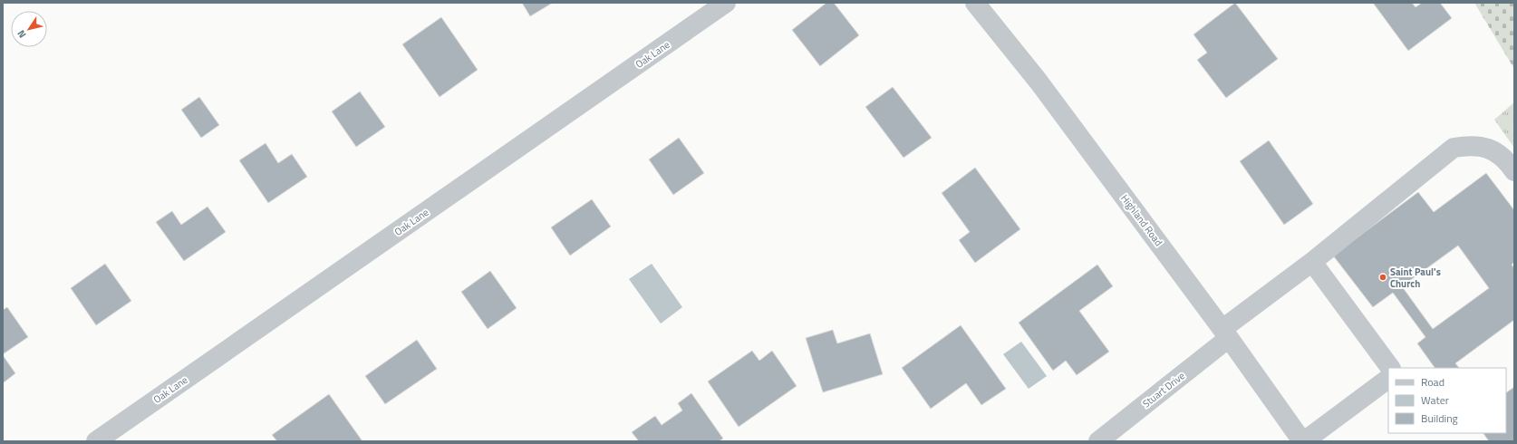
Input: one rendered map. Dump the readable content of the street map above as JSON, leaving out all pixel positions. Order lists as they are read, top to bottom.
{
  "streets": {
    "street": ["Oak Lane", "Highland Road", "Stuart Drive"]
  },
  "crossings": [
    ["Highland Road", "Stuart Drive"]
  ],
  "places": ["Saint Paul's Church"],
  "legend": ["Road", "Water", "Building"],
  "north": "bottom left"
}
